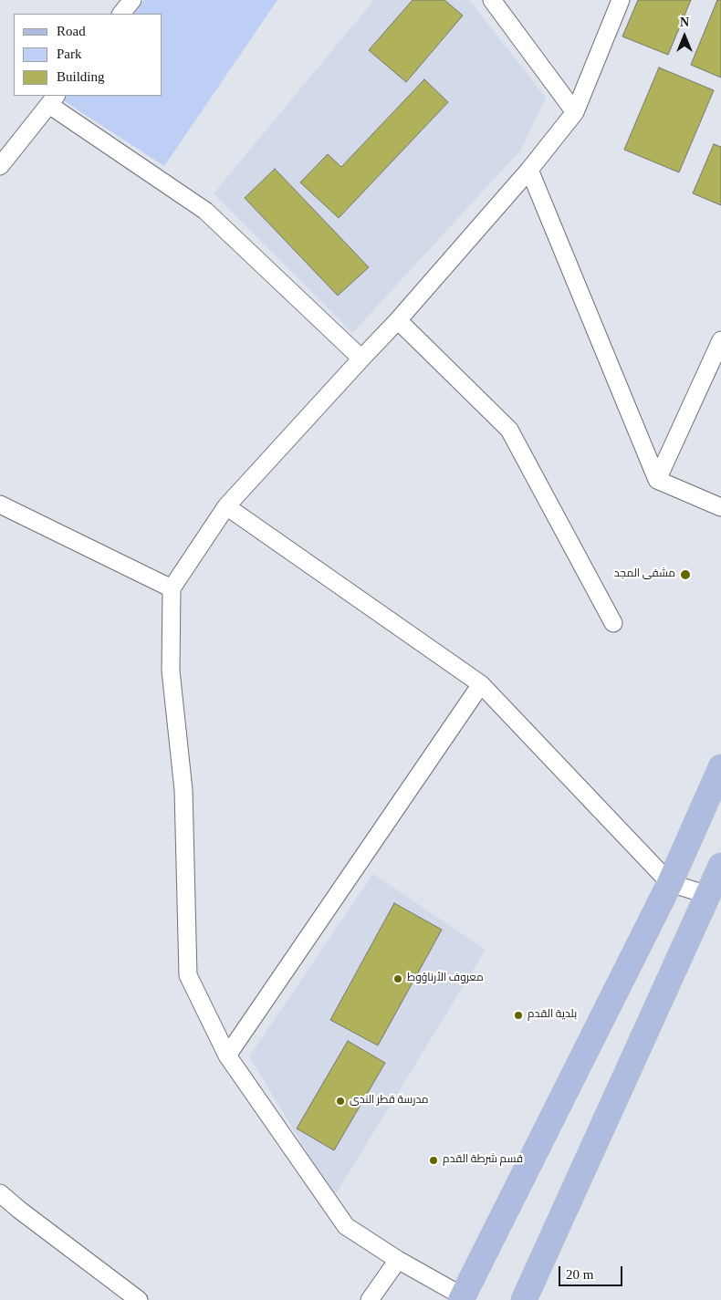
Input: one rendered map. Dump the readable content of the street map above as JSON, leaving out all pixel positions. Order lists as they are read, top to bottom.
{
  "places": [
    "مشفى المجد",
    "معروف الأرناؤوط",
    "بلدية القدم",
    "مدرسة قطر الندى",
    "قسم شرطة القدم"
  ],
  "legend": ["Road", "Park", "Building"],
  "scale_bar": "20 m",
  "north": "top"
}
